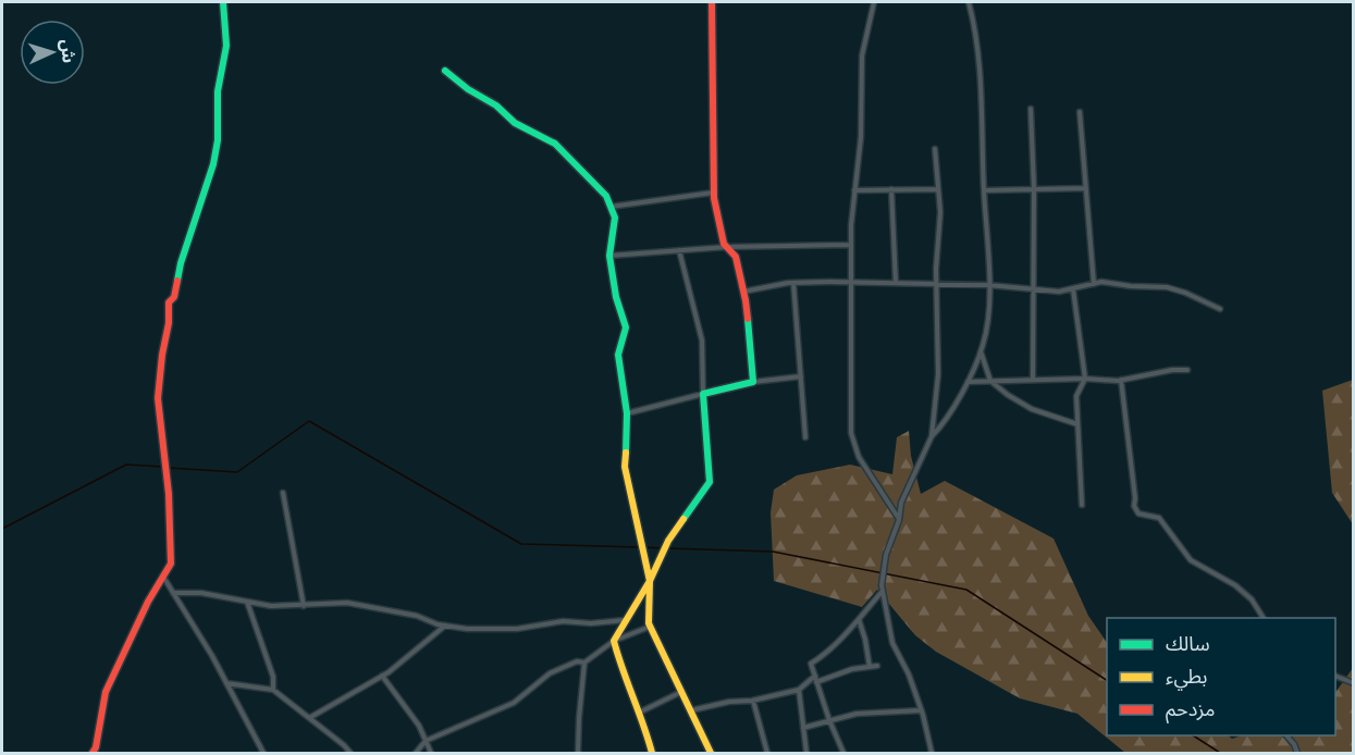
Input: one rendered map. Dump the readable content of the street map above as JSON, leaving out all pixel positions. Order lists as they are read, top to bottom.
{
  "legend": ["سالك", "بطيء", "مزدحم"],
  "north": "right"
}
